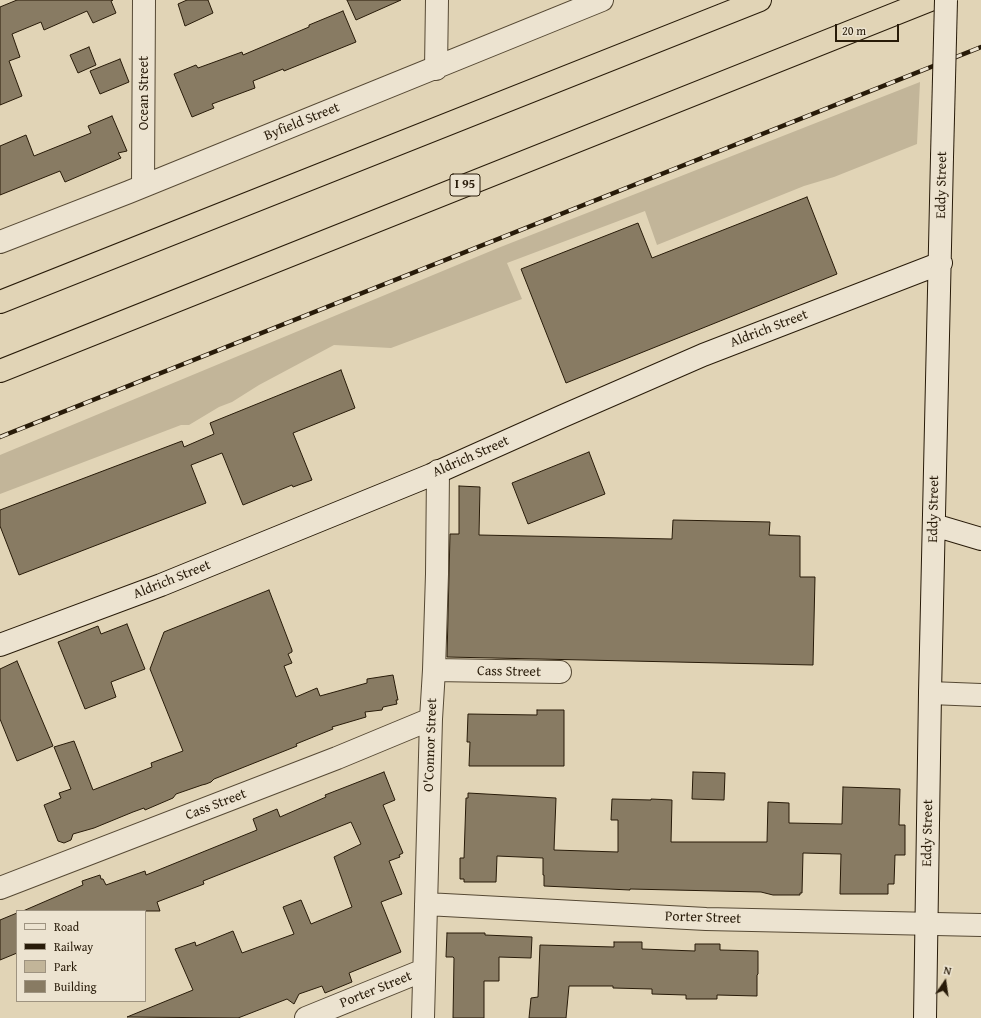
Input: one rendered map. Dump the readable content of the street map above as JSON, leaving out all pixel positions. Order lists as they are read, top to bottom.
{
  "streets": {
    "highway": ["I 95"],
    "street": [
      "Ocean Street",
      "Byfield Street",
      "Eddy Street",
      "Aldrich Street",
      "Cass Street",
      "O'Connor Street",
      "Porter Street"
    ]
  },
  "crossings": [
    ["Ocean Street", "Byfield Street"],
    ["Eddy Street", "Aldrich Street"],
    ["Eddy Street", "Porter Street"],
    ["Aldrich Street", "O'Connor Street"],
    ["Cass Street", "O'Connor Street"],
    ["O'Connor Street", "Porter Street"]
  ],
  "legend": [
    "Road",
    "Railway",
    "Park",
    "Building"
  ],
  "scale_bar": "20 m",
  "north": "top"
}
